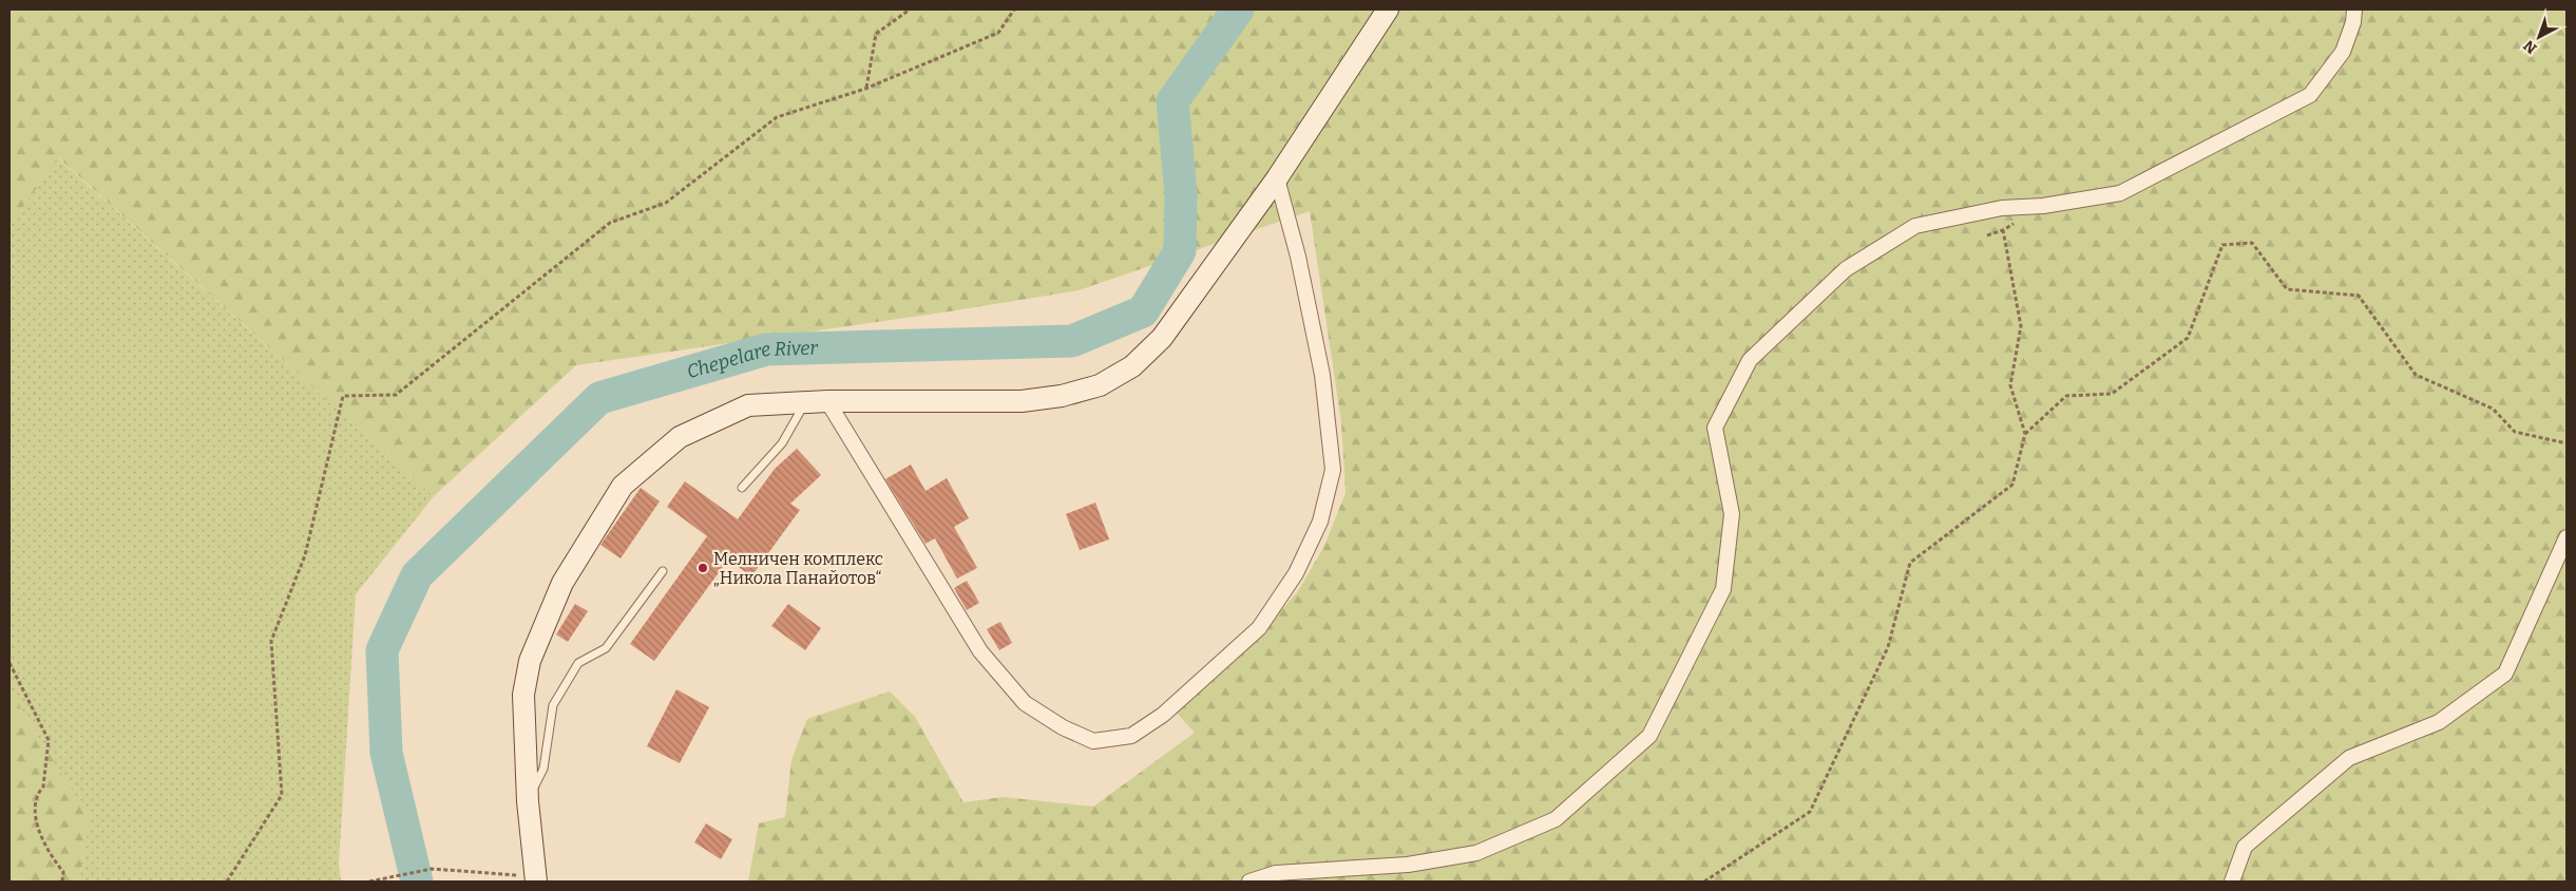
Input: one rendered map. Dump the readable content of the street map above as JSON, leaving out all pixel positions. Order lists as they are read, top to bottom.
{
  "water": ["Chepelare River"],
  "places": ["Мелничен комплекс „Никола Панайотов“"],
  "north": "bottom left"
}
